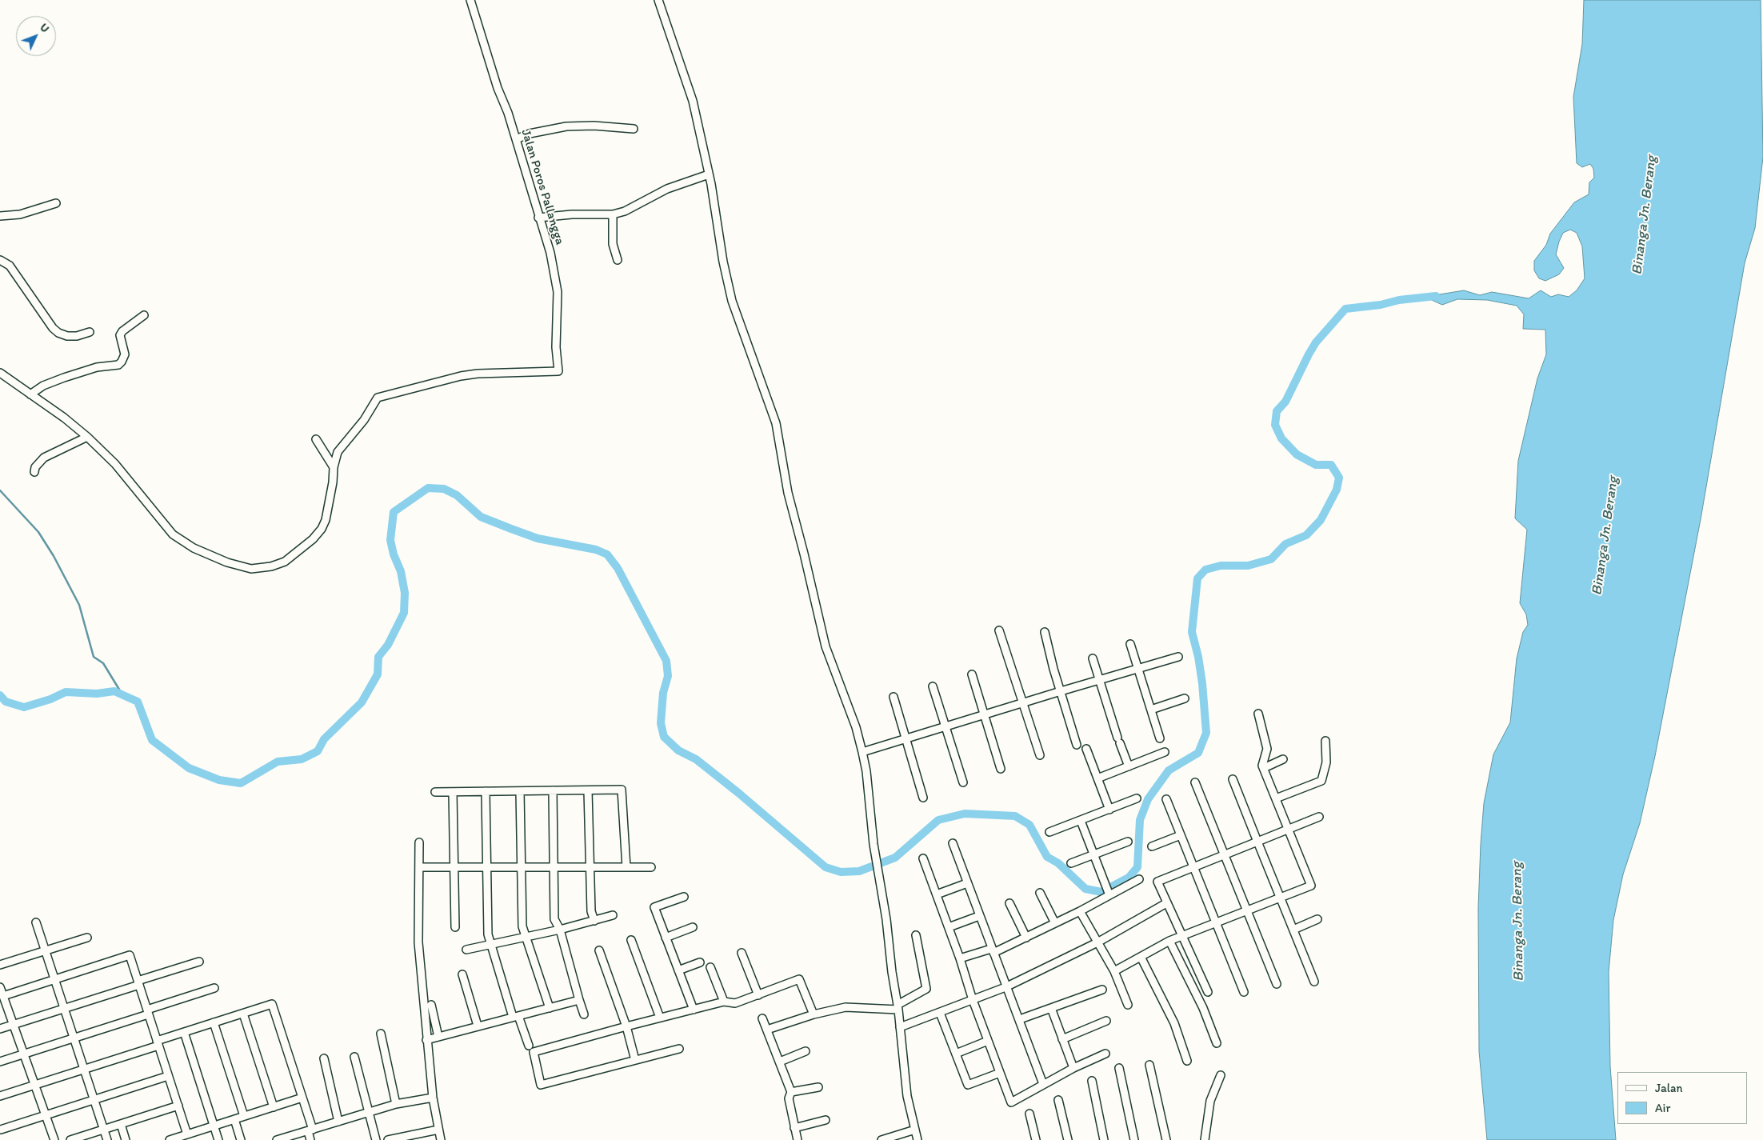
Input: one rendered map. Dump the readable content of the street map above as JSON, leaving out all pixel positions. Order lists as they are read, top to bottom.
{
  "streets": {
    "street": ["Jalan Poros Pallangga"]
  },
  "water": ["Binanga Jn. Berang"],
  "legend": ["Jalan", "Air"],
  "north": "top right"
}
